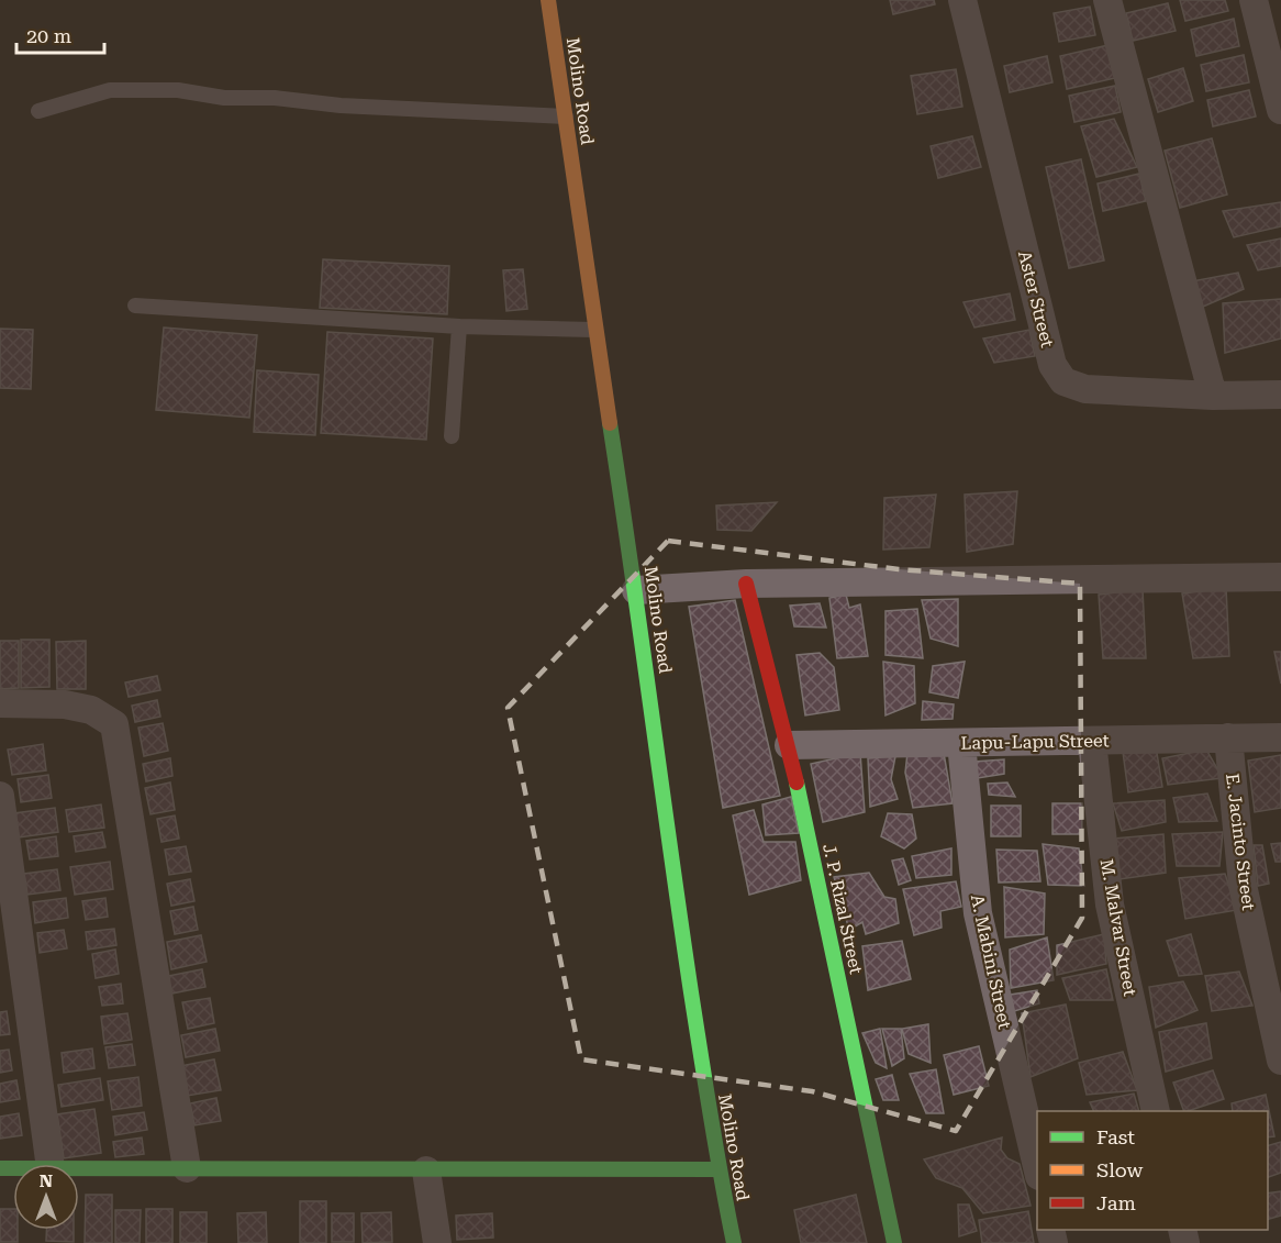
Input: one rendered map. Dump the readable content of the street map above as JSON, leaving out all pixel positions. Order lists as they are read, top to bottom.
{
  "streets": {
    "street": [
      "Molino Road",
      "Aster Street",
      "Lapu-Lapu Street",
      "E. Jacinto Street",
      "J. P. Rizal Street",
      "M. Malvar Street",
      "A. Mabini Street"
    ]
  },
  "crossings": [
    ["Lapu-Lapu Street", "E. Jacinto Street"],
    ["Lapu-Lapu Street", "J. P. Rizal Street"],
    ["Lapu-Lapu Street", "M. Malvar Street"],
    ["Lapu-Lapu Street", "A. Mabini Street"]
  ],
  "legend": ["Fast", "Slow", "Jam"],
  "scale_bar": "20 m",
  "north": "top"
}
